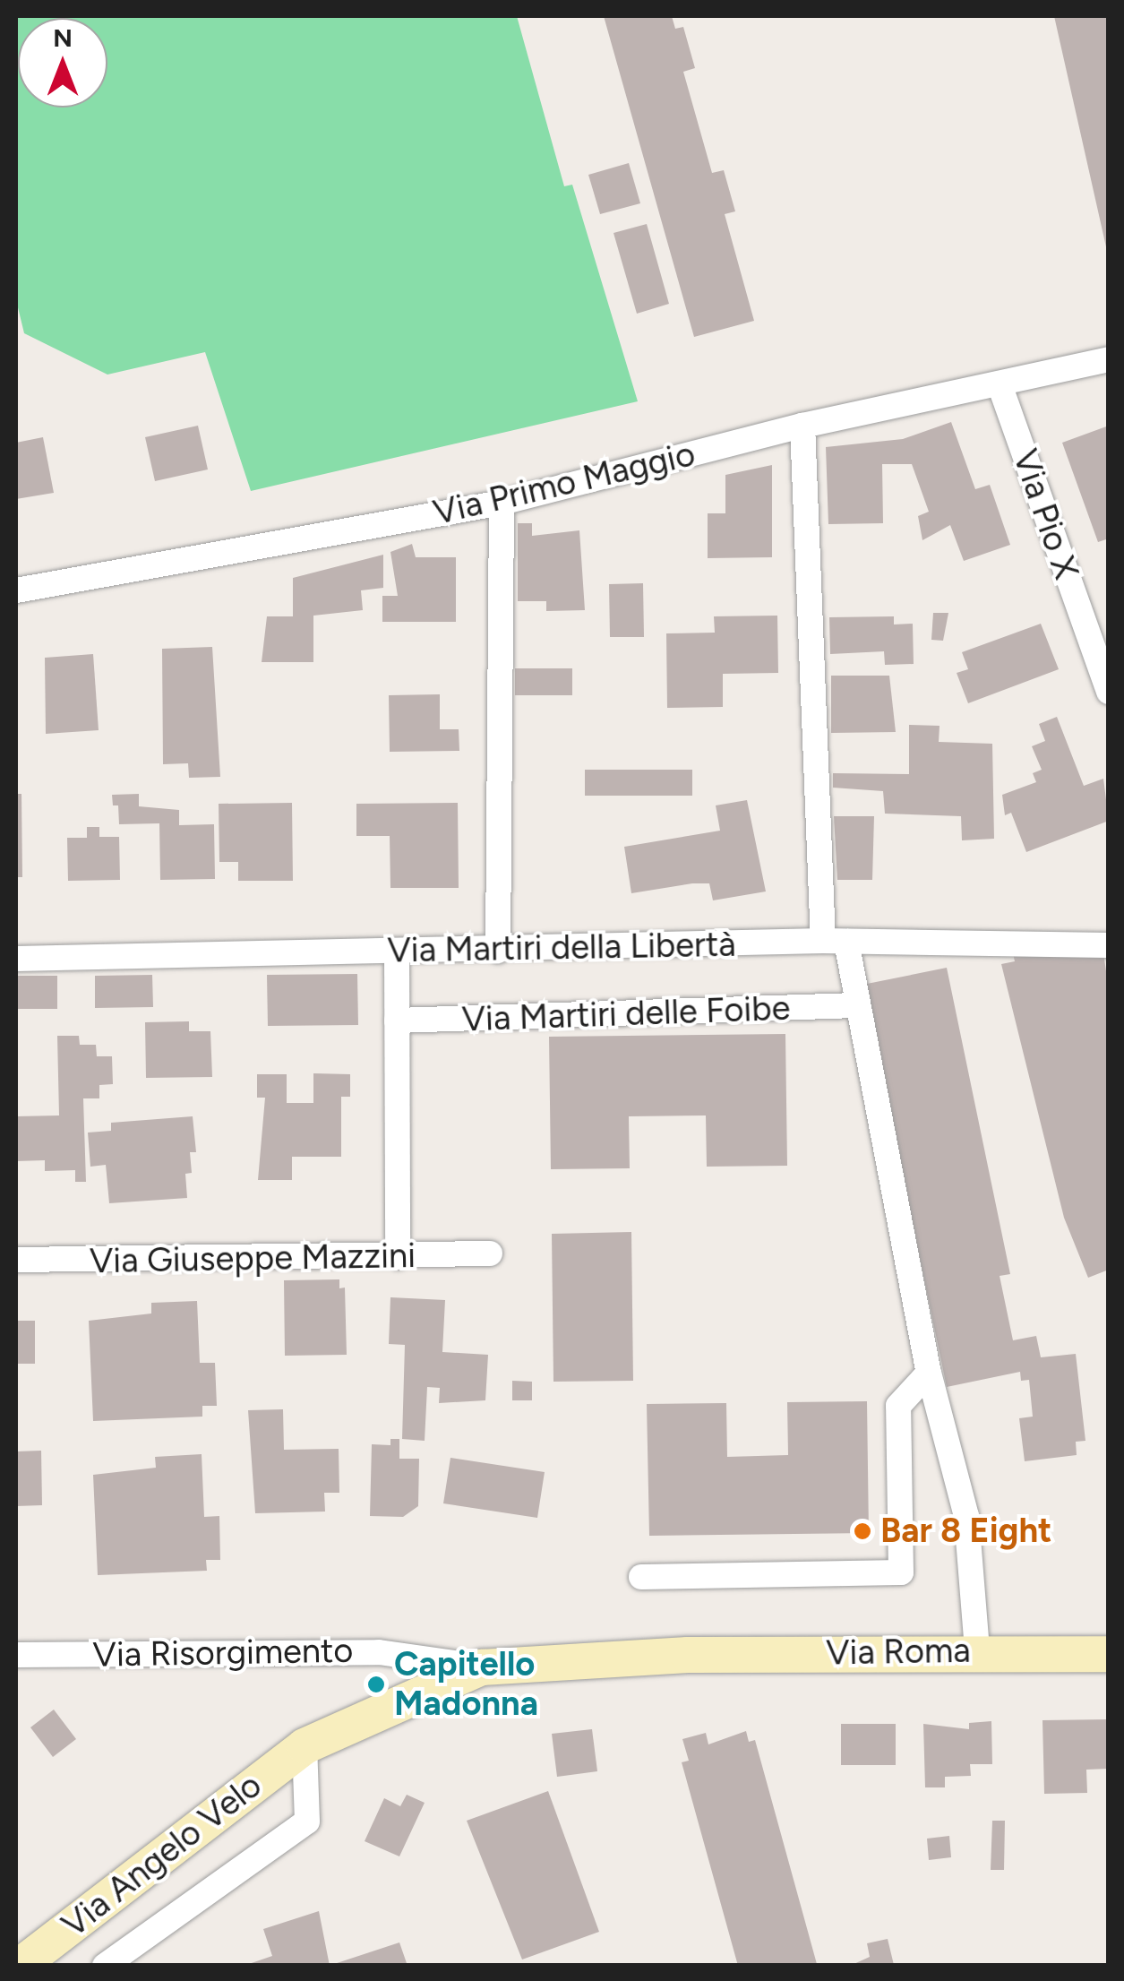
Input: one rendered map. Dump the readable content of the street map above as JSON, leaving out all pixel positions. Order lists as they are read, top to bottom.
{
  "streets": {
    "main road": ["Via Roma", "Via Angelo Velo"],
    "street": [
      "Via Primo Maggio",
      "Via Pio X",
      "Via Martiri della Libertà",
      "Via Martiri delle Foibe",
      "Via Giuseppe Mazzini",
      "Via Risorgimento"
    ]
  },
  "crossings": [
    ["Via Primo Maggio", "Via Pio X"],
    ["Via Roma", "Via Angelo Velo"],
    ["Via Risorgimento", "Via Angelo Velo"]
  ],
  "places": ["Bar 8 Eight", "Capitello Madonna"],
  "north": "top"
}
